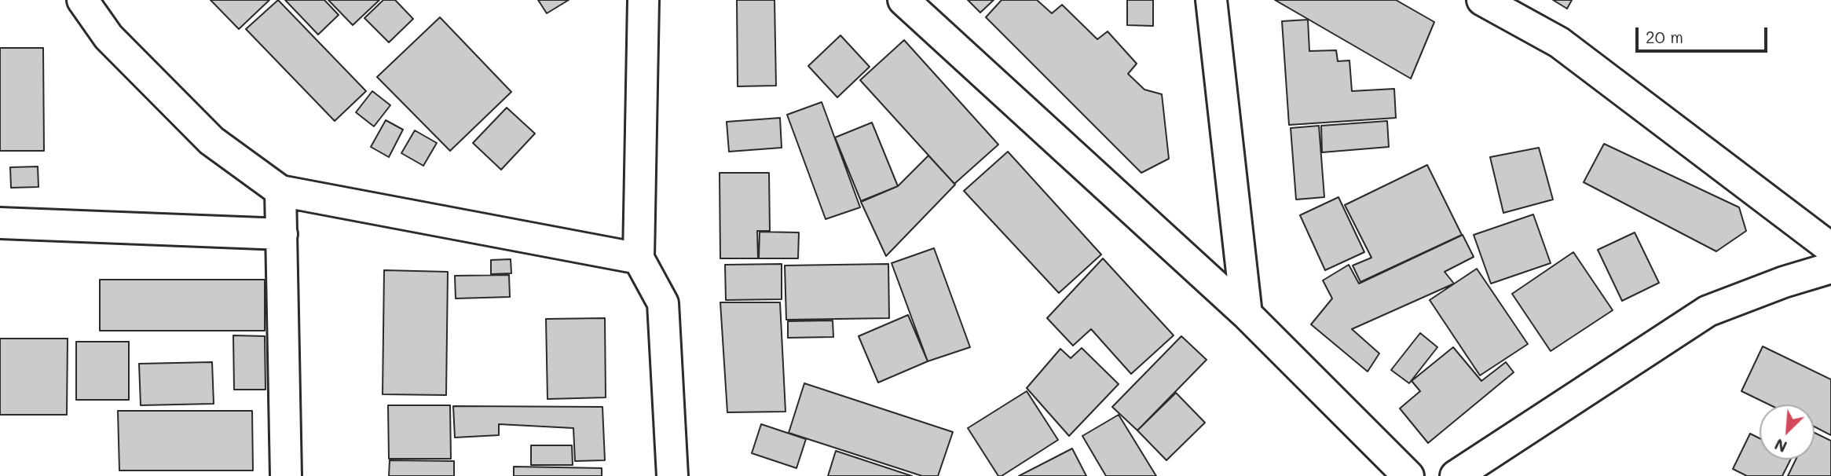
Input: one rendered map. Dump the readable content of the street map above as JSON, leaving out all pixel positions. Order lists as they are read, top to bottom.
{
  "scale_bar": "20 m",
  "north": "bottom left"
}
